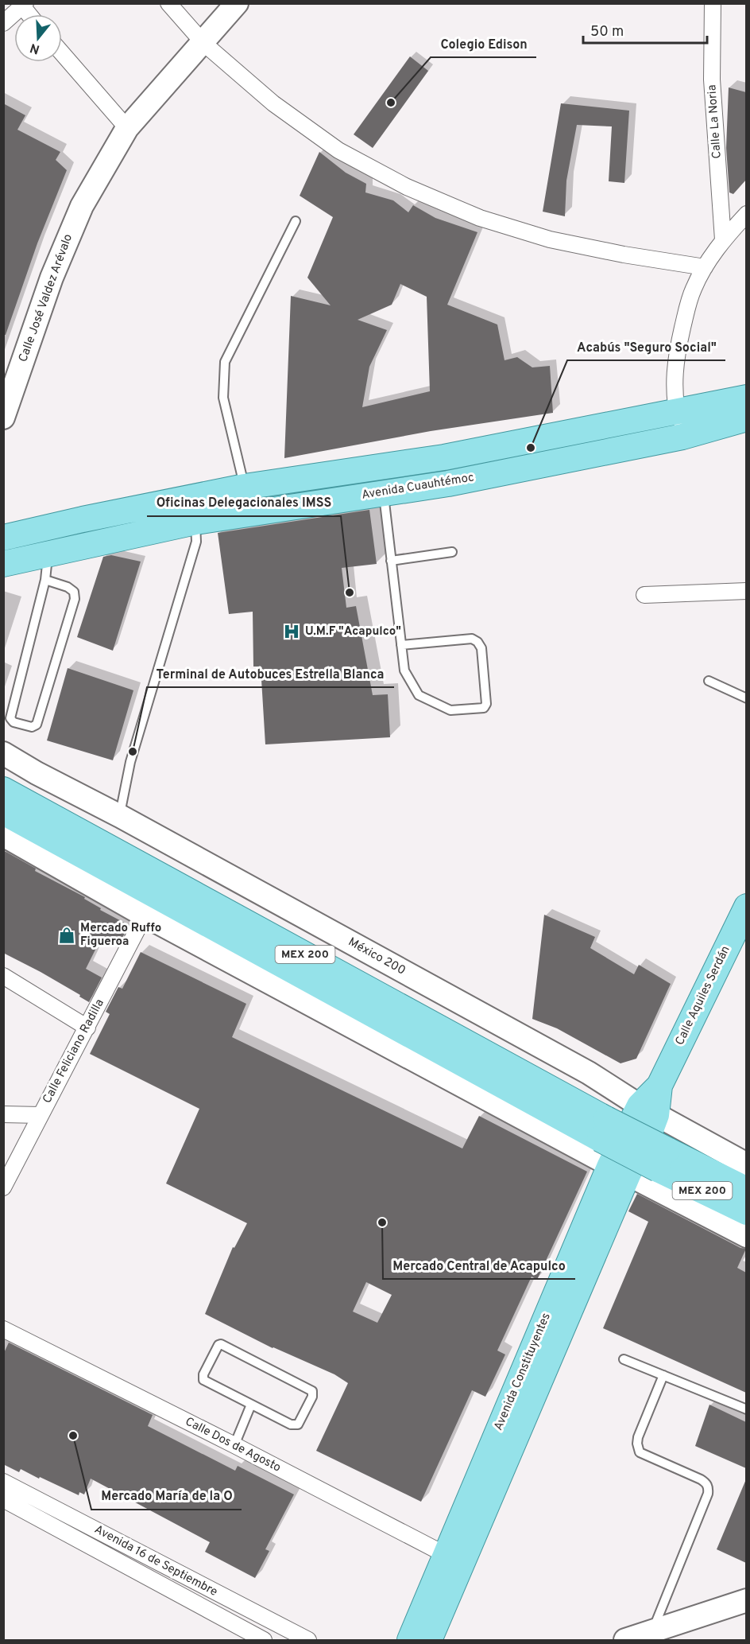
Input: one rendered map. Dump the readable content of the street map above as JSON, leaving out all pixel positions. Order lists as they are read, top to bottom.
{
  "streets": {
    "main road": [
      "Avenida Cuauhtémoc",
      "MEX 200",
      "Calle Aquiles Serdán",
      "Avenida Constituyentes"
    ],
    "street": [
      "Calle La Noria",
      "Calle José Valdez Arévalo",
      "México 200",
      "Calle Feliciano Radilla",
      "Calle Dos de Agosto",
      "Avenida 16 de Septiembre"
    ]
  },
  "crossings": [
    ["México 200", "Calle Aquiles Serdán"],
    ["México 200", "Avenida Constituyentes"],
    ["Calle Aquiles Serdán", "Avenida Constituyentes"],
    ["Avenida Constituyentes", "Calle Dos de Agosto"]
  ],
  "places": {
    "other": [
      "Colegio Edison",
      "Acabús \"Seguro Social\"",
      "Oficinas Delegacionales IMSS",
      "Terminal de Autobuces Estrella Blanca",
      "Mercado Central de Acapulco",
      "Mercado María de la O"
    ],
    "hospital": ["U.M.F \"Acapulco\""],
    "shop": ["Mercado Ruffo Figueroa"]
  },
  "scale_bar": "50 m",
  "north": "bottom"
}
